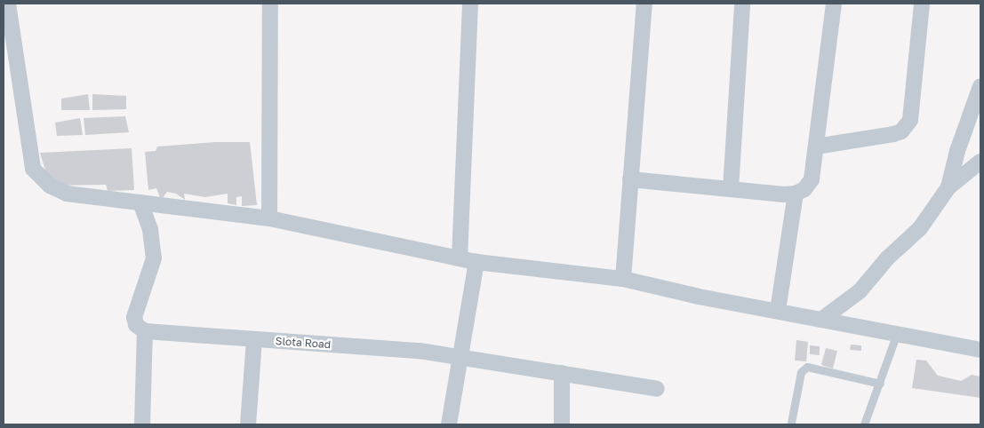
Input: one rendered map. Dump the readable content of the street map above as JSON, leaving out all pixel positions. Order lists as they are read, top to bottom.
{
  "streets": {
    "street": ["Slota Road"]
  }
}
